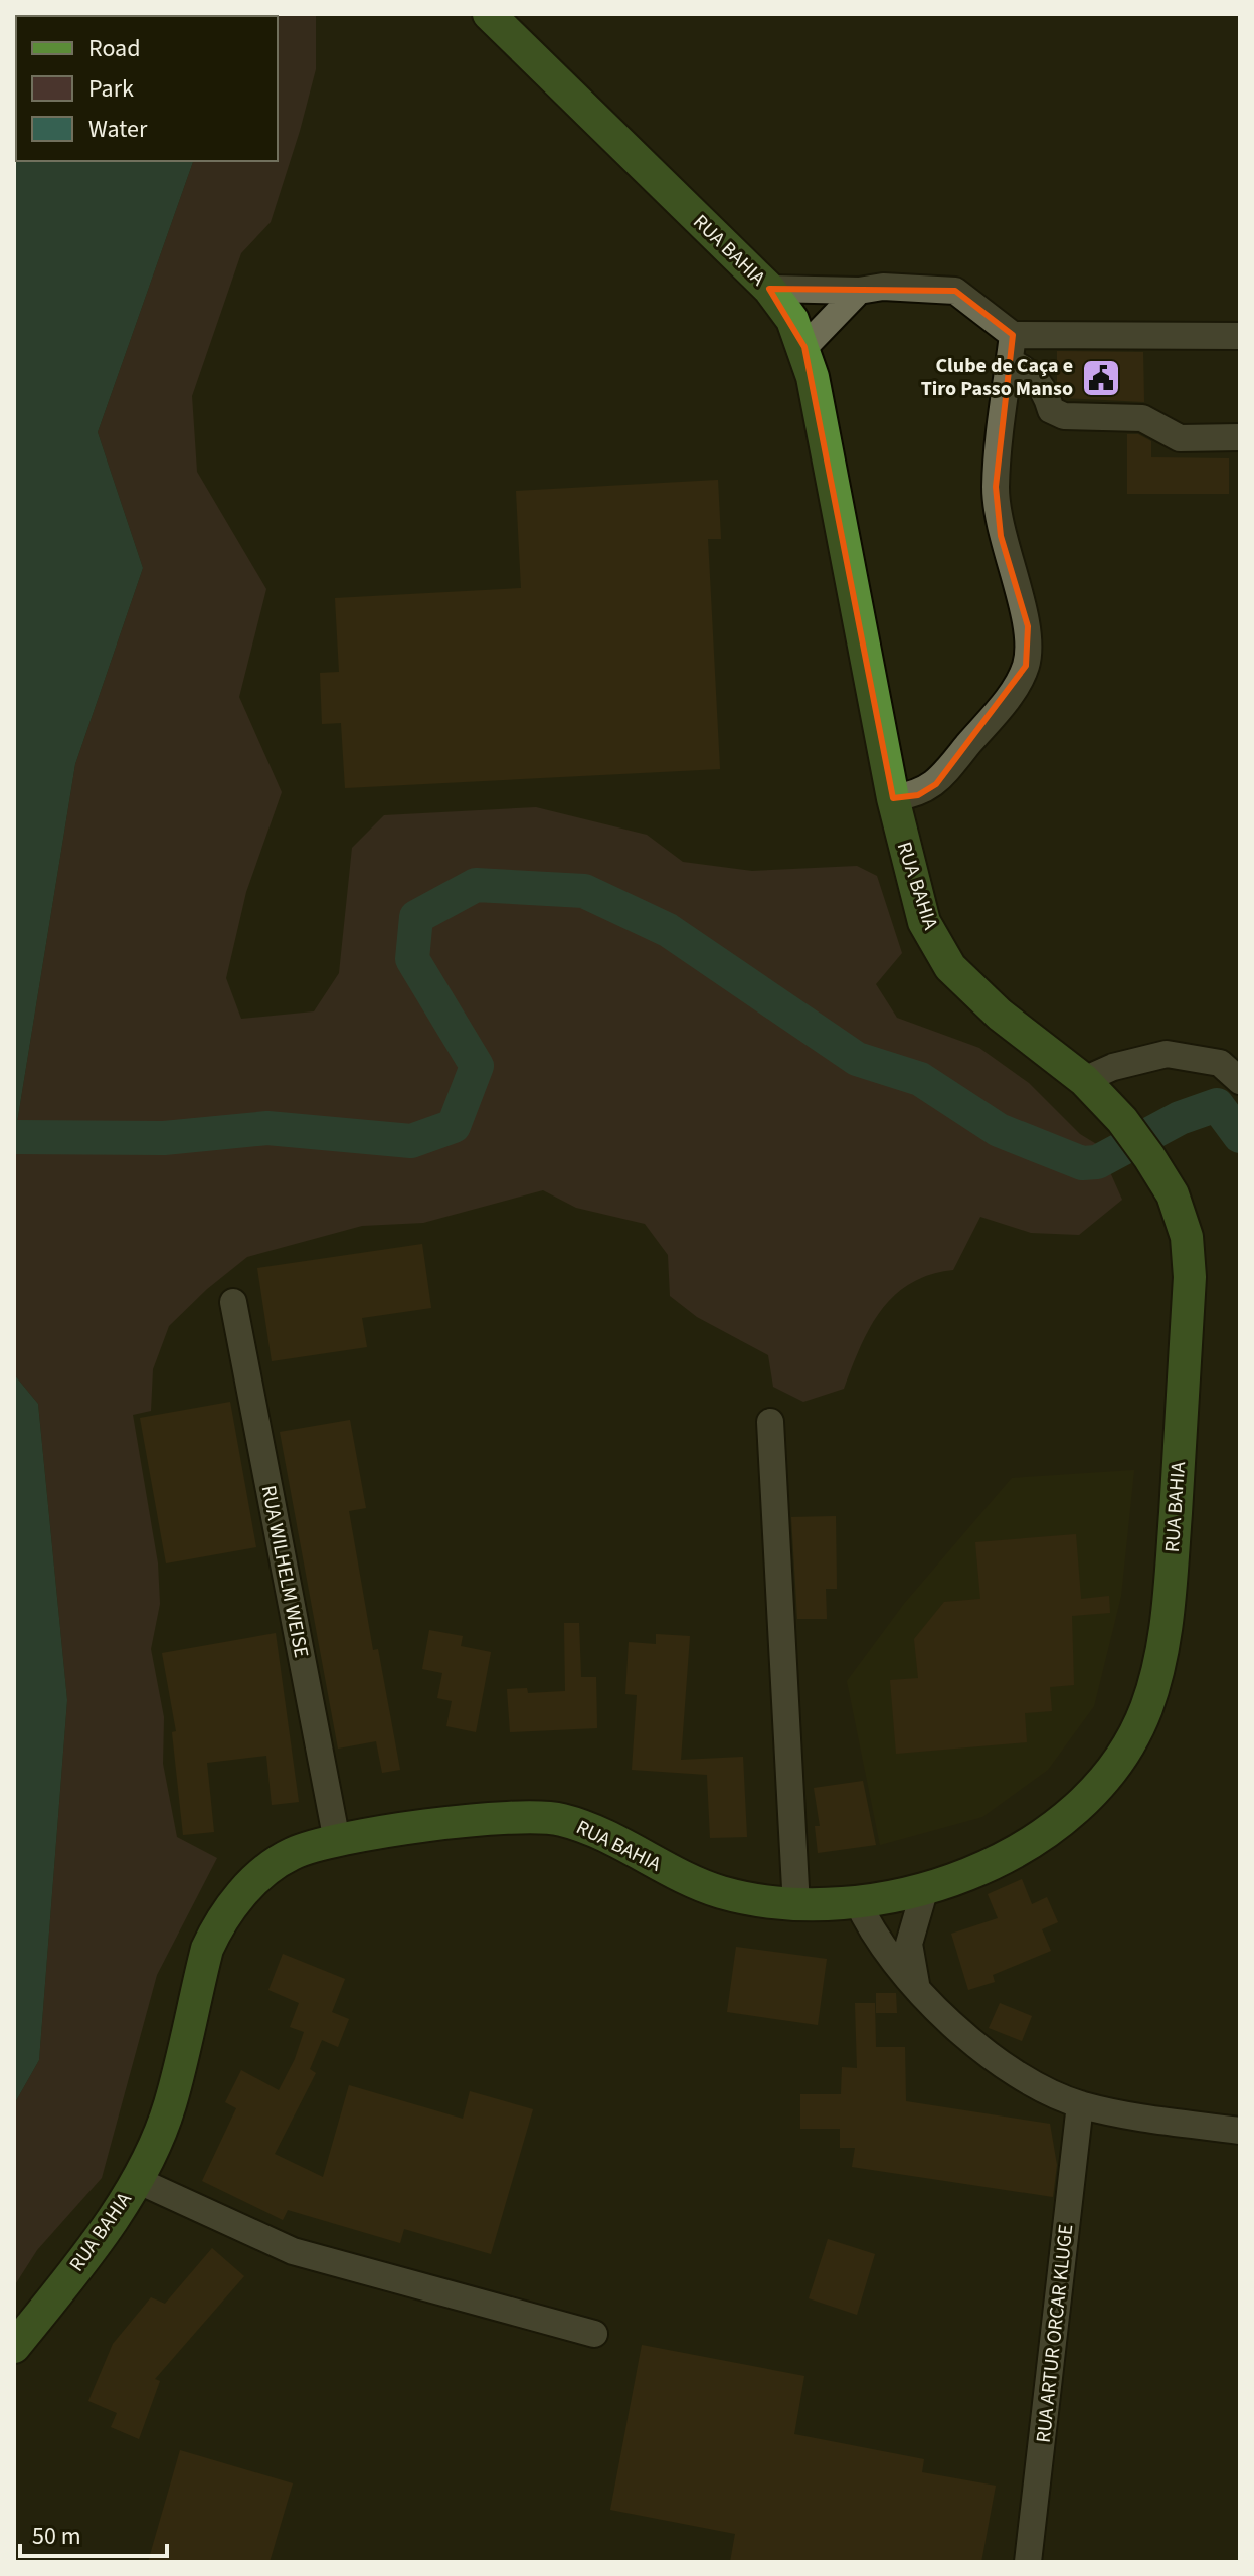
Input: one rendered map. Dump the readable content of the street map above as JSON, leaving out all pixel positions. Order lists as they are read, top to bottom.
{
  "streets": {
    "main road": ["RUA BAHIA"],
    "street": ["RUA WILHELM WEISE", "RUA ARTUR ORCAR KLUGE"]
  },
  "crossings": [
    ["RUA BAHIA", "RUA WILHELM WEISE"]
  ],
  "places": {
    "public building": ["Clube de Caça e Tiro Passo Manso"]
  },
  "legend": ["Road", "Park", "Water"],
  "scale_bar": "50 m"
}
